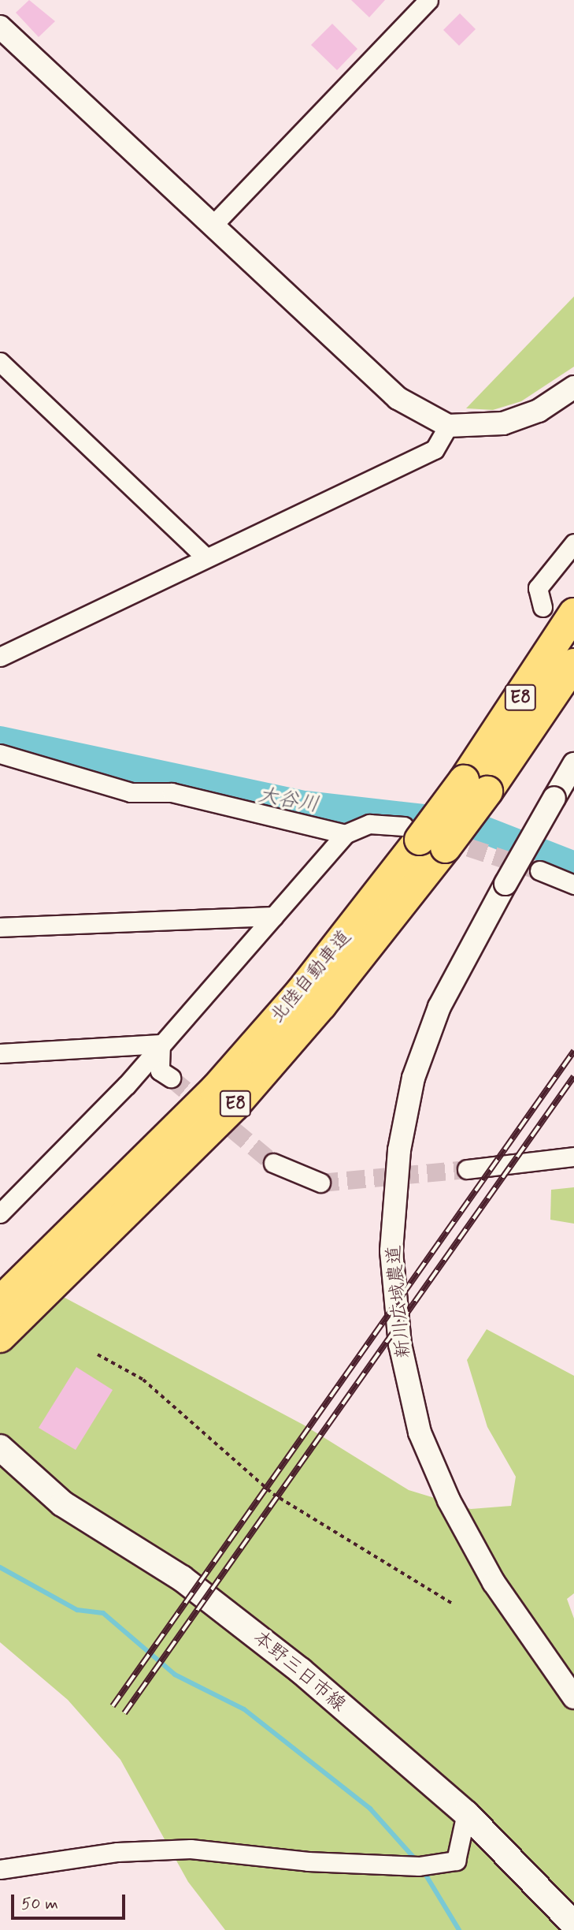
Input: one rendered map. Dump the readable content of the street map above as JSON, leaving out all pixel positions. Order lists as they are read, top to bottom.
{
  "streets": {
    "highway": ["E8", "北陸自動車道"],
    "main road": ["本野三日市線"],
    "street": ["新川広域農道"]
  },
  "water": ["大谷川"],
  "scale_bar": "50 m"
}
